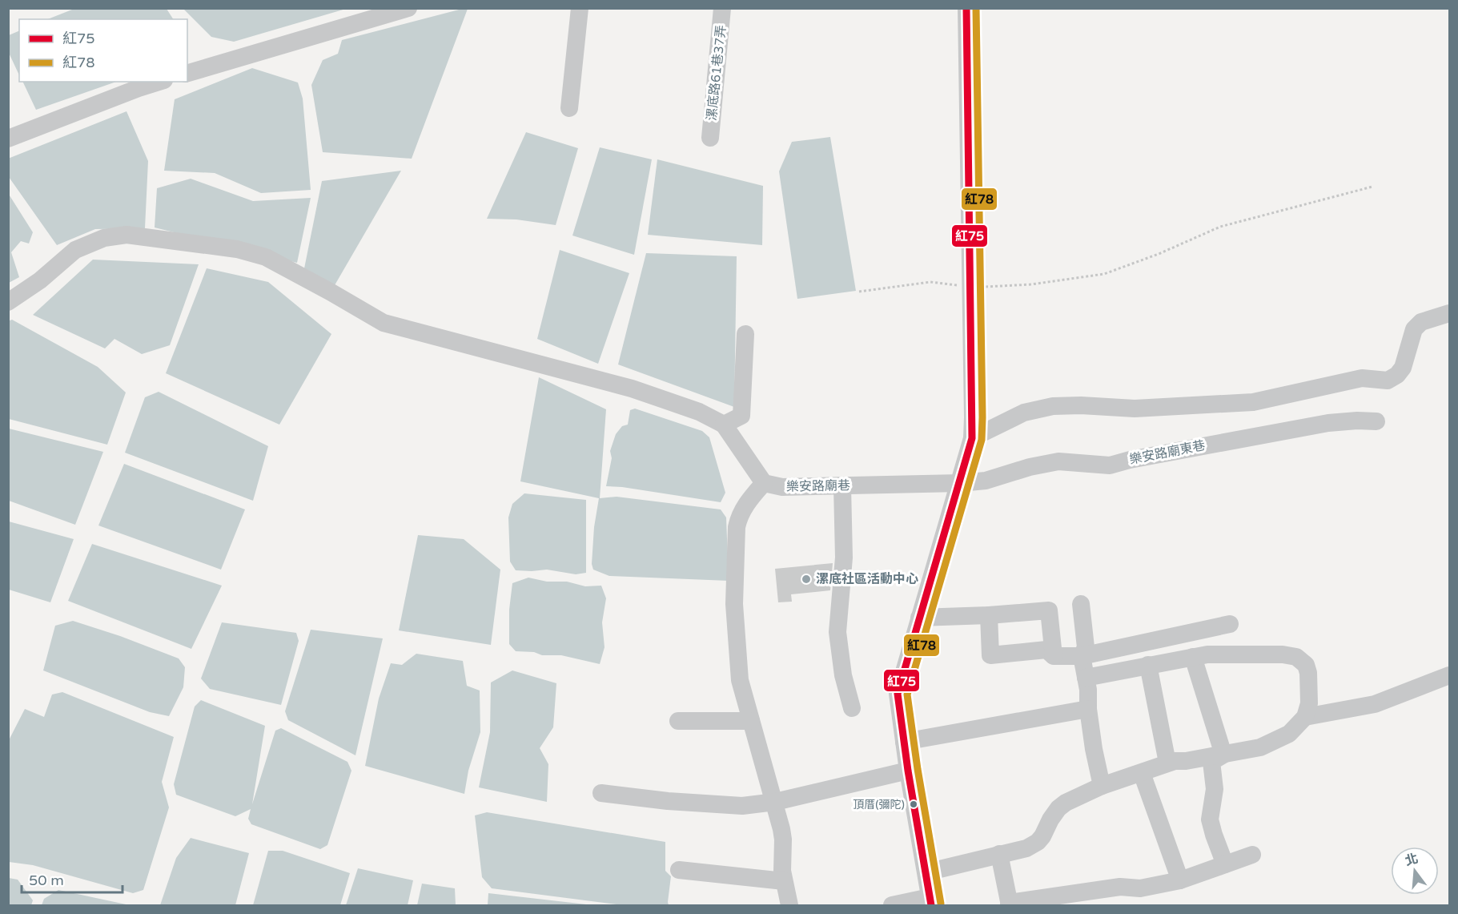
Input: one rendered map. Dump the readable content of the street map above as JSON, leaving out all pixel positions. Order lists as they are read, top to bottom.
{
  "streets": {
    "street": ["漯底路61巷37弄", "樂安路廟東巷", "樂安路廟巷"]
  },
  "crossings": [
    ["樂安路廟東巷", "樂安路廟巷"]
  ],
  "places": ["漯底社區活動中心", "頂厝(彌陀)"],
  "lines": ["transit line 紅75", "transit line 紅78"],
  "legend": ["紅75", "紅78"],
  "scale_bar": "50 m",
  "north": "top"
}
